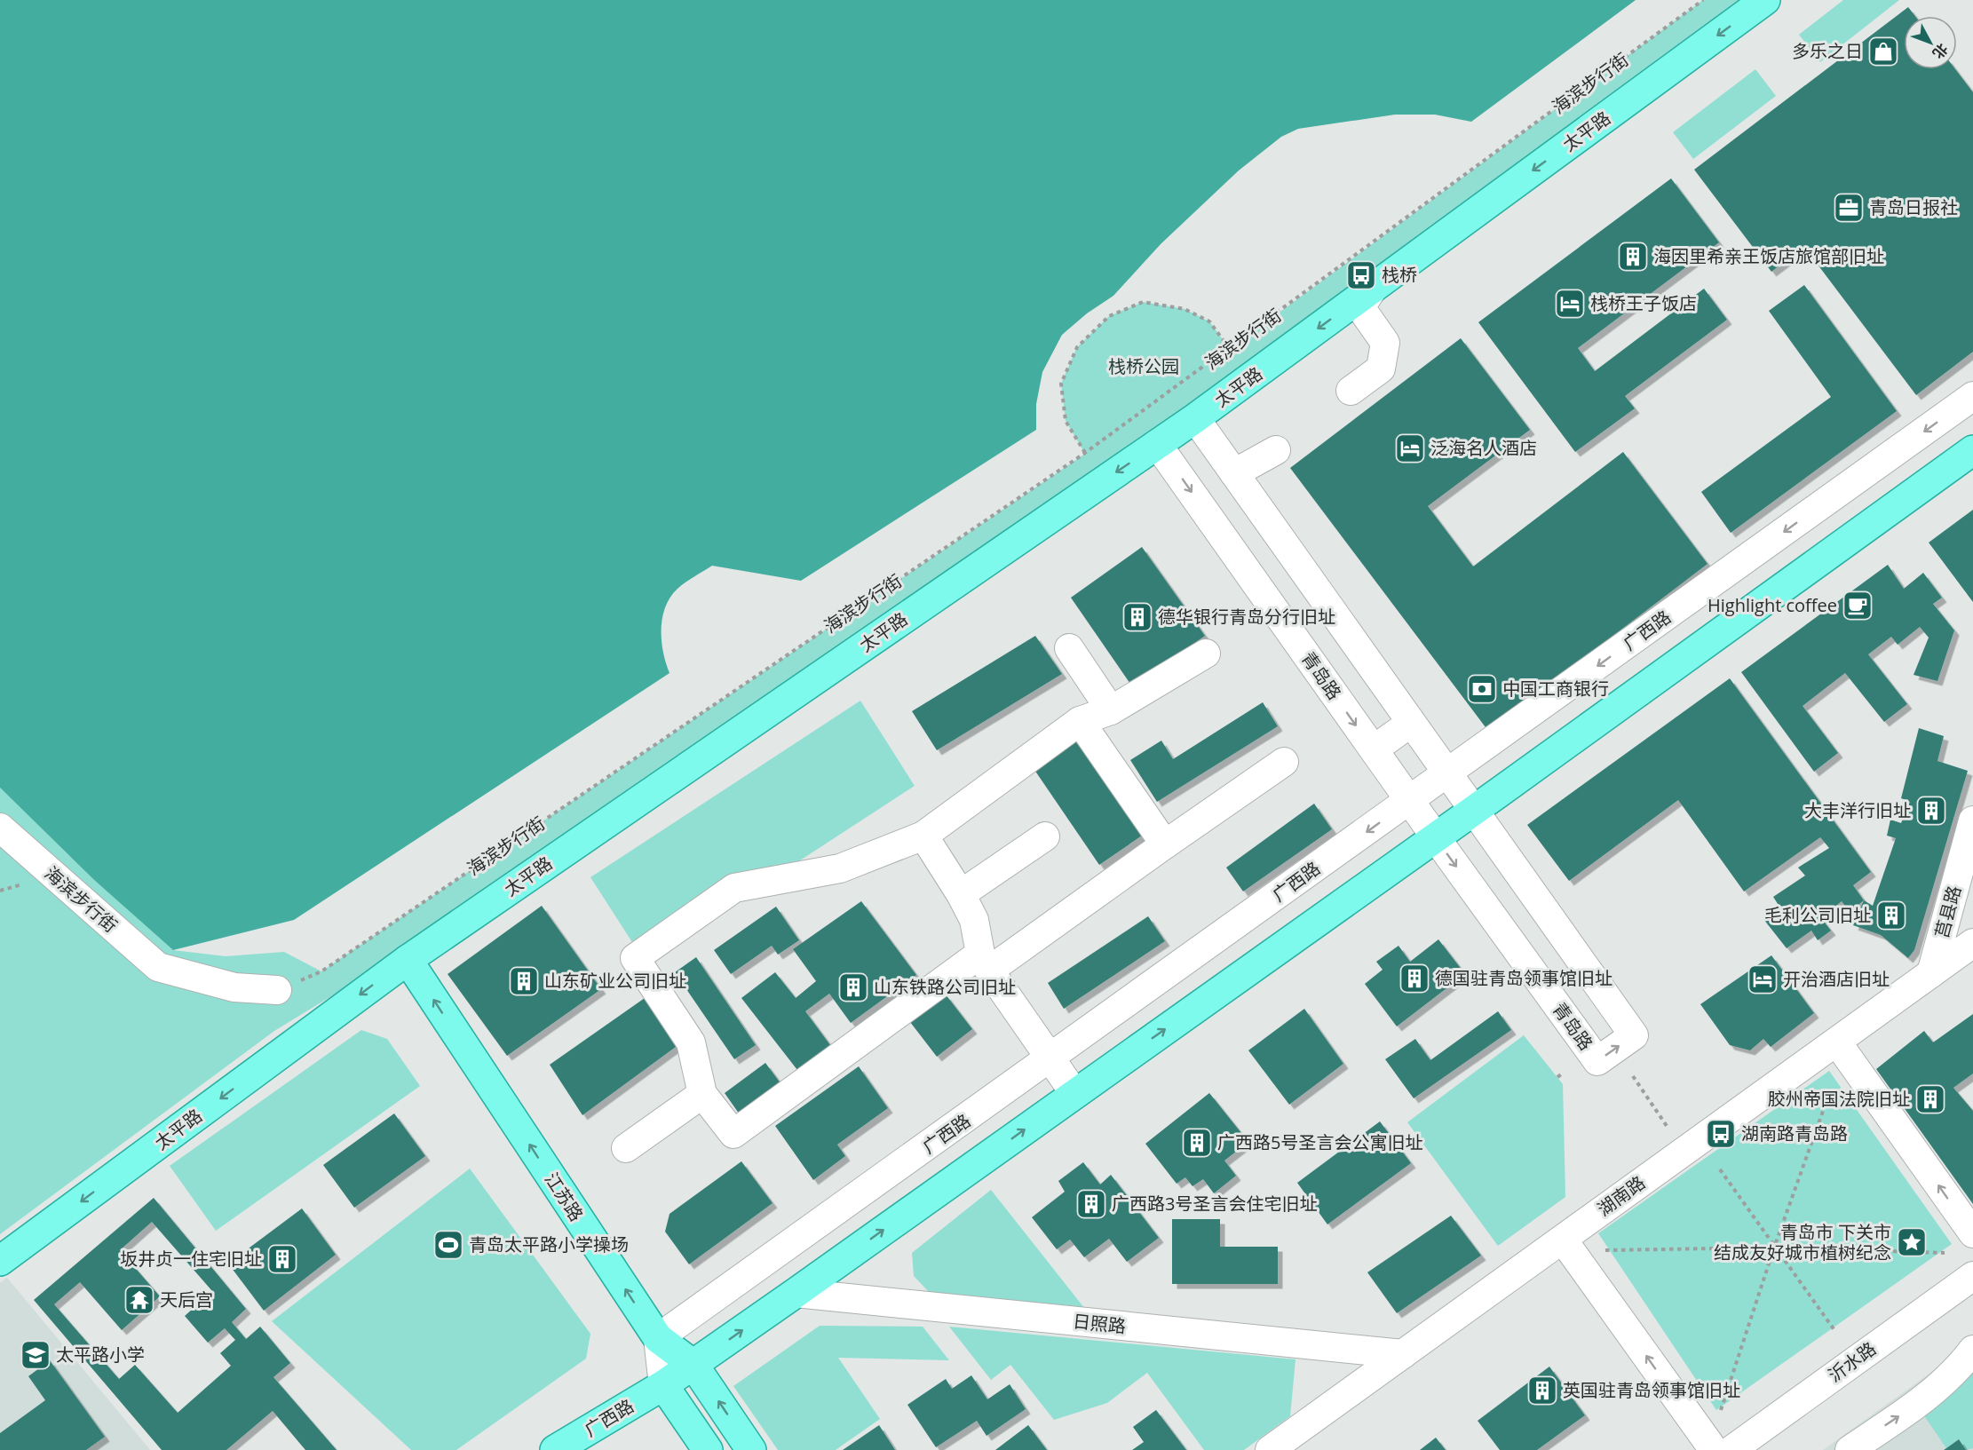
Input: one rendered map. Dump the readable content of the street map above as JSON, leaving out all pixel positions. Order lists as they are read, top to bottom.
{
  "streets": {
    "main road": ["太平路", "广西路", "江苏路"],
    "street": [
      "海滨步行街",
      "青岛路",
      "莒县路",
      "湖南路",
      "日照路",
      "沂水路"
    ]
  },
  "crossings": [
    ["太平路", "青岛路"],
    ["太平路", "江苏路"],
    ["广西路", "青岛路"],
    ["广西路", "江苏路"],
    ["广西路", "日照路"],
    ["莒县路", "湖南路"],
    ["湖南路", "日照路"]
  ],
  "one_way": ["太平路", "江苏路"],
  "parks": ["栈桥公园"],
  "places": {
    "shop": ["多乐之日"],
    "office": ["青岛日报社"],
    "building": [
      "海因里希亲王饭店旅馆部旧址",
      "德华银行青岛分行旧址",
      "大丰洋行旧址",
      "毛利公司旧址",
      "德国驻青岛领事馆旧址",
      "山东矿业公司旧址",
      "山东铁路公司旧址",
      "胶州帝国法院旧址",
      "广西路5号圣言会公寓旧址",
      "广西路3号圣言会住宅旧址",
      "坂井贞一住宅旧址",
      "英国驻青岛领事馆旧址"
    ],
    "bus stop": ["栈桥", "湖南路青岛路"],
    "hotel": ["栈桥王子饭店", "泛海名人酒店", "开治酒店旧址"],
    "cafe": ["Highlight coffee"],
    "bank": ["中国工商银行"],
    "place": ["青岛市 下关市 结成友好城市植树纪念"],
    "sports": ["青岛太平路小学操场"],
    "temple": ["天后宫"],
    "school or university": ["太平路小学"]
  },
  "north": "bottom right"
}
